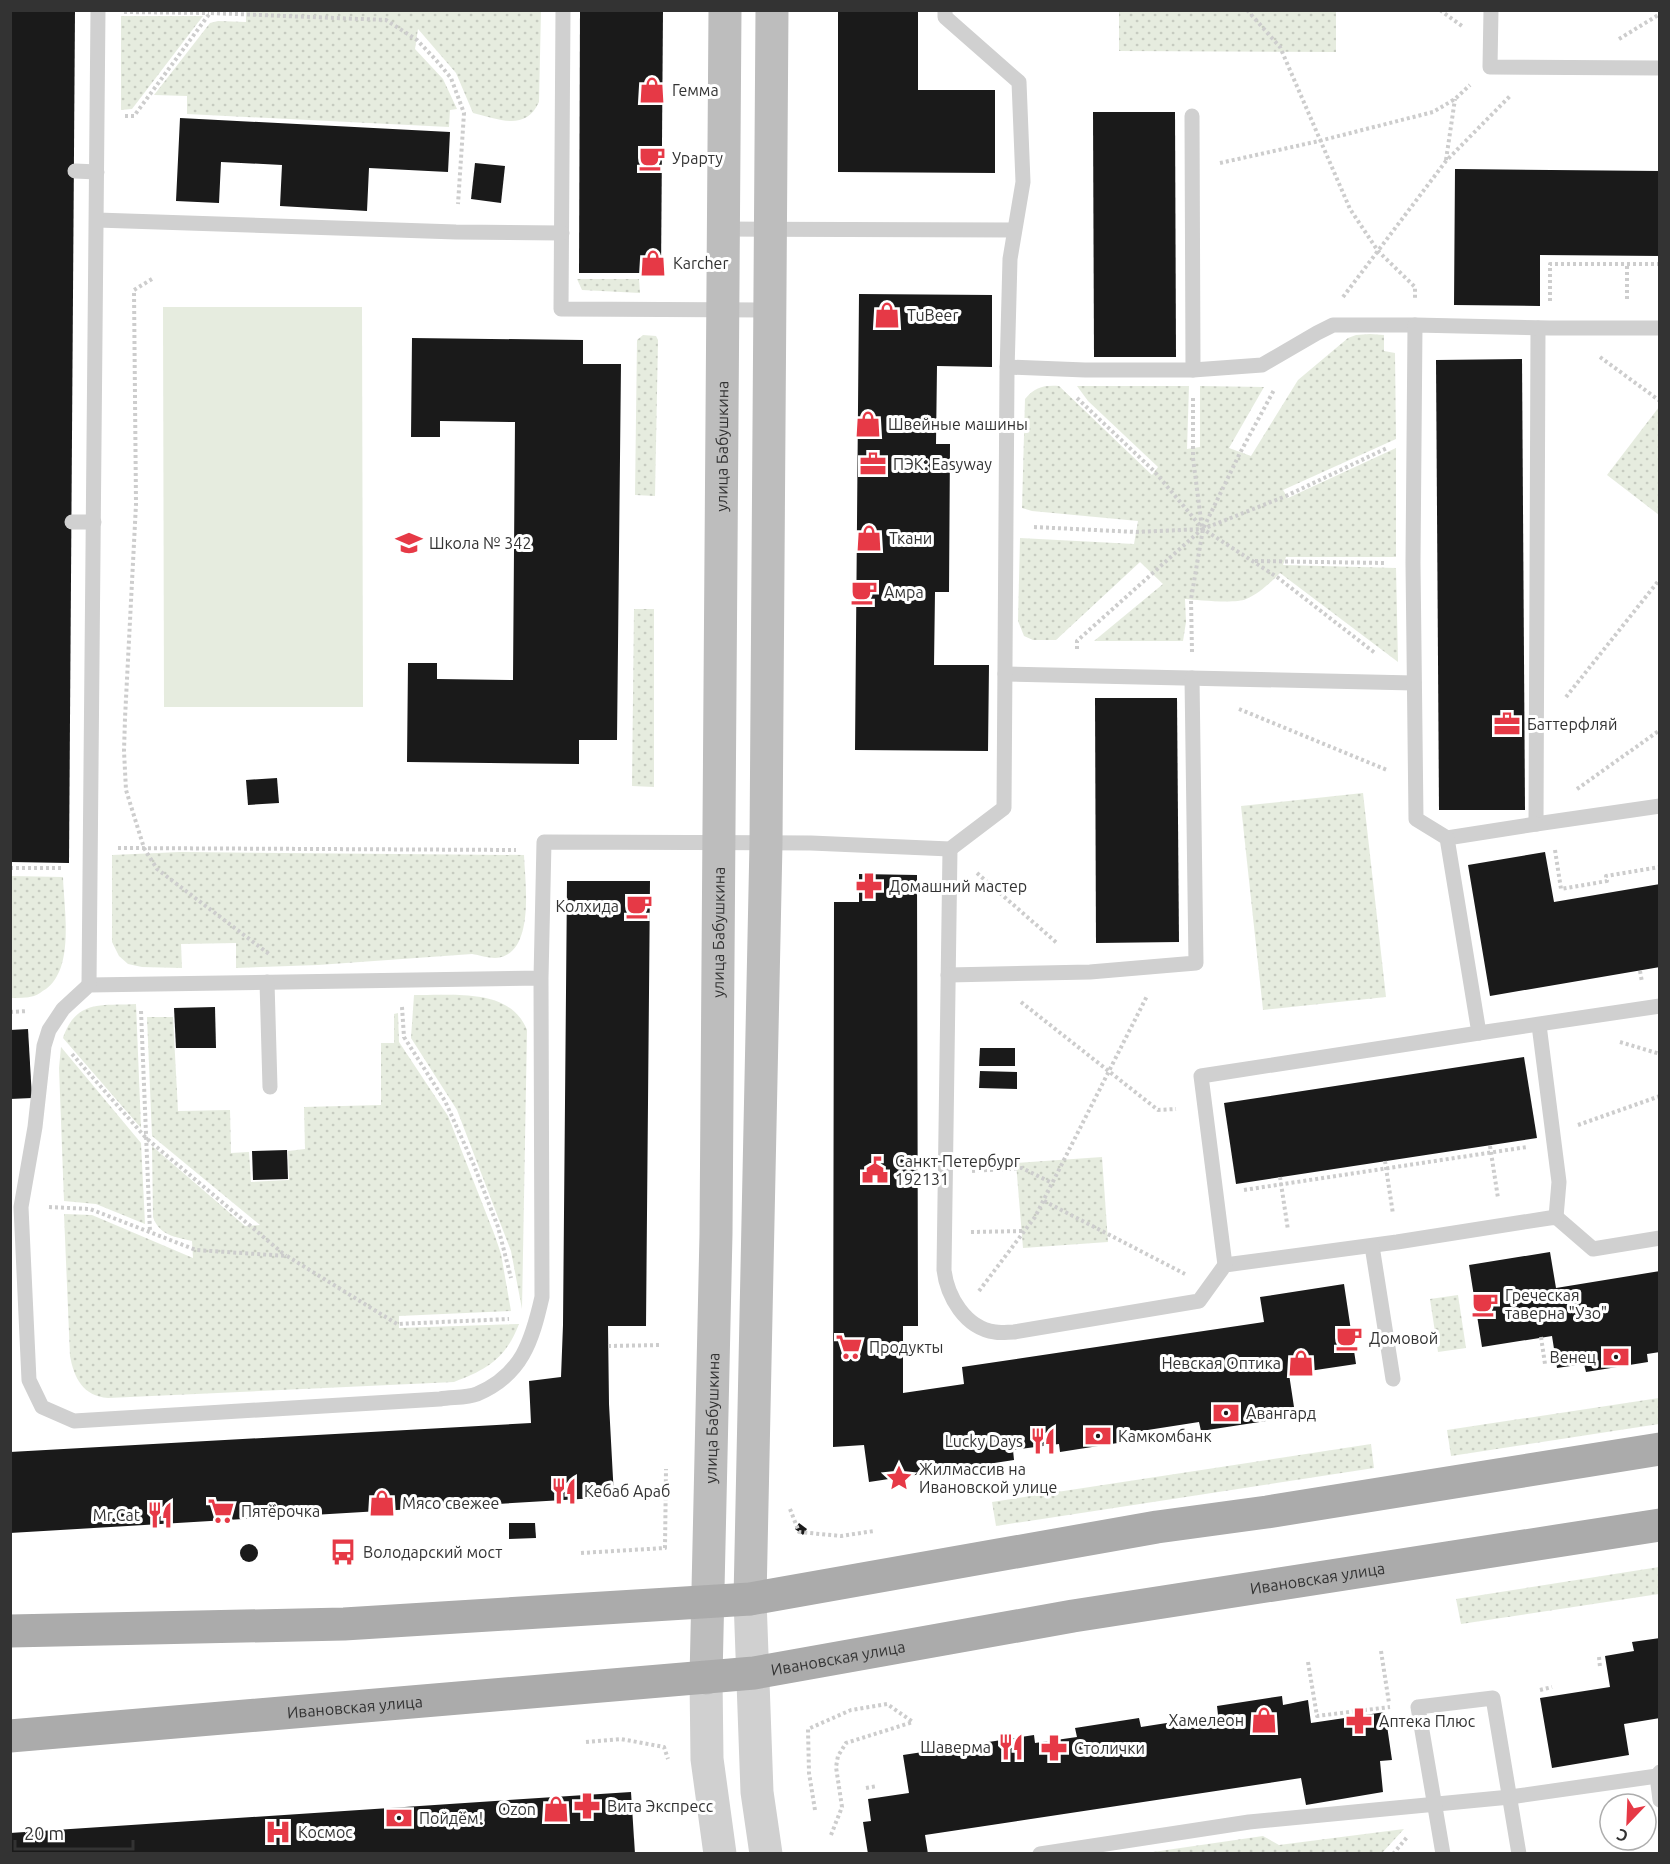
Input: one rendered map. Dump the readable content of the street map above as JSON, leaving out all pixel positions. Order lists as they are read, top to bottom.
{
  "streets": {
    "main road": ["улица Бабушкина", "Ивановская улица"]
  },
  "crossings": [
    ["улица Бабушкина", "Ивановская улица"]
  ],
  "places": {
    "shop": [
      "Гемма",
      "Karcher",
      "TuBeer",
      "Швейные машины",
      "Ткани",
      "Невская Оптика",
      "Мясо свежее",
      "Хамелеон",
      "Ozon"
    ],
    "cafe": [
      "Урарту",
      "Амра",
      "Колхида",
      "Греческая таверна \"Узо\"",
      "Домовой"
    ],
    "office": ["ПЭК: Easyway", "Баттерфляй"],
    "school or university": ["Школа № 342"],
    "pharmacy": [
      "Домашний мастер",
      "Аптека Плюс",
      "Столички",
      "Вита Экспресс"
    ],
    "public building": ["Санкт-Петербург 192131"],
    "supermarket": ["Продукты", "Пятёрочка"],
    "bank": [
      "Венец",
      "Авангард",
      "Камкомбанк",
      "Пойдём!"
    ],
    "restaurant": [
      "Lucky Days",
      "Кебаб Араб",
      "Mr.Cat",
      "Шаверма"
    ],
    "place": ["Жилмассив на Ивановской улице"],
    "bus stop": ["Володарский мост"],
    "hospital": ["Космос"]
  },
  "scale_bar": "20 m",
  "north": "bottom left"
}
